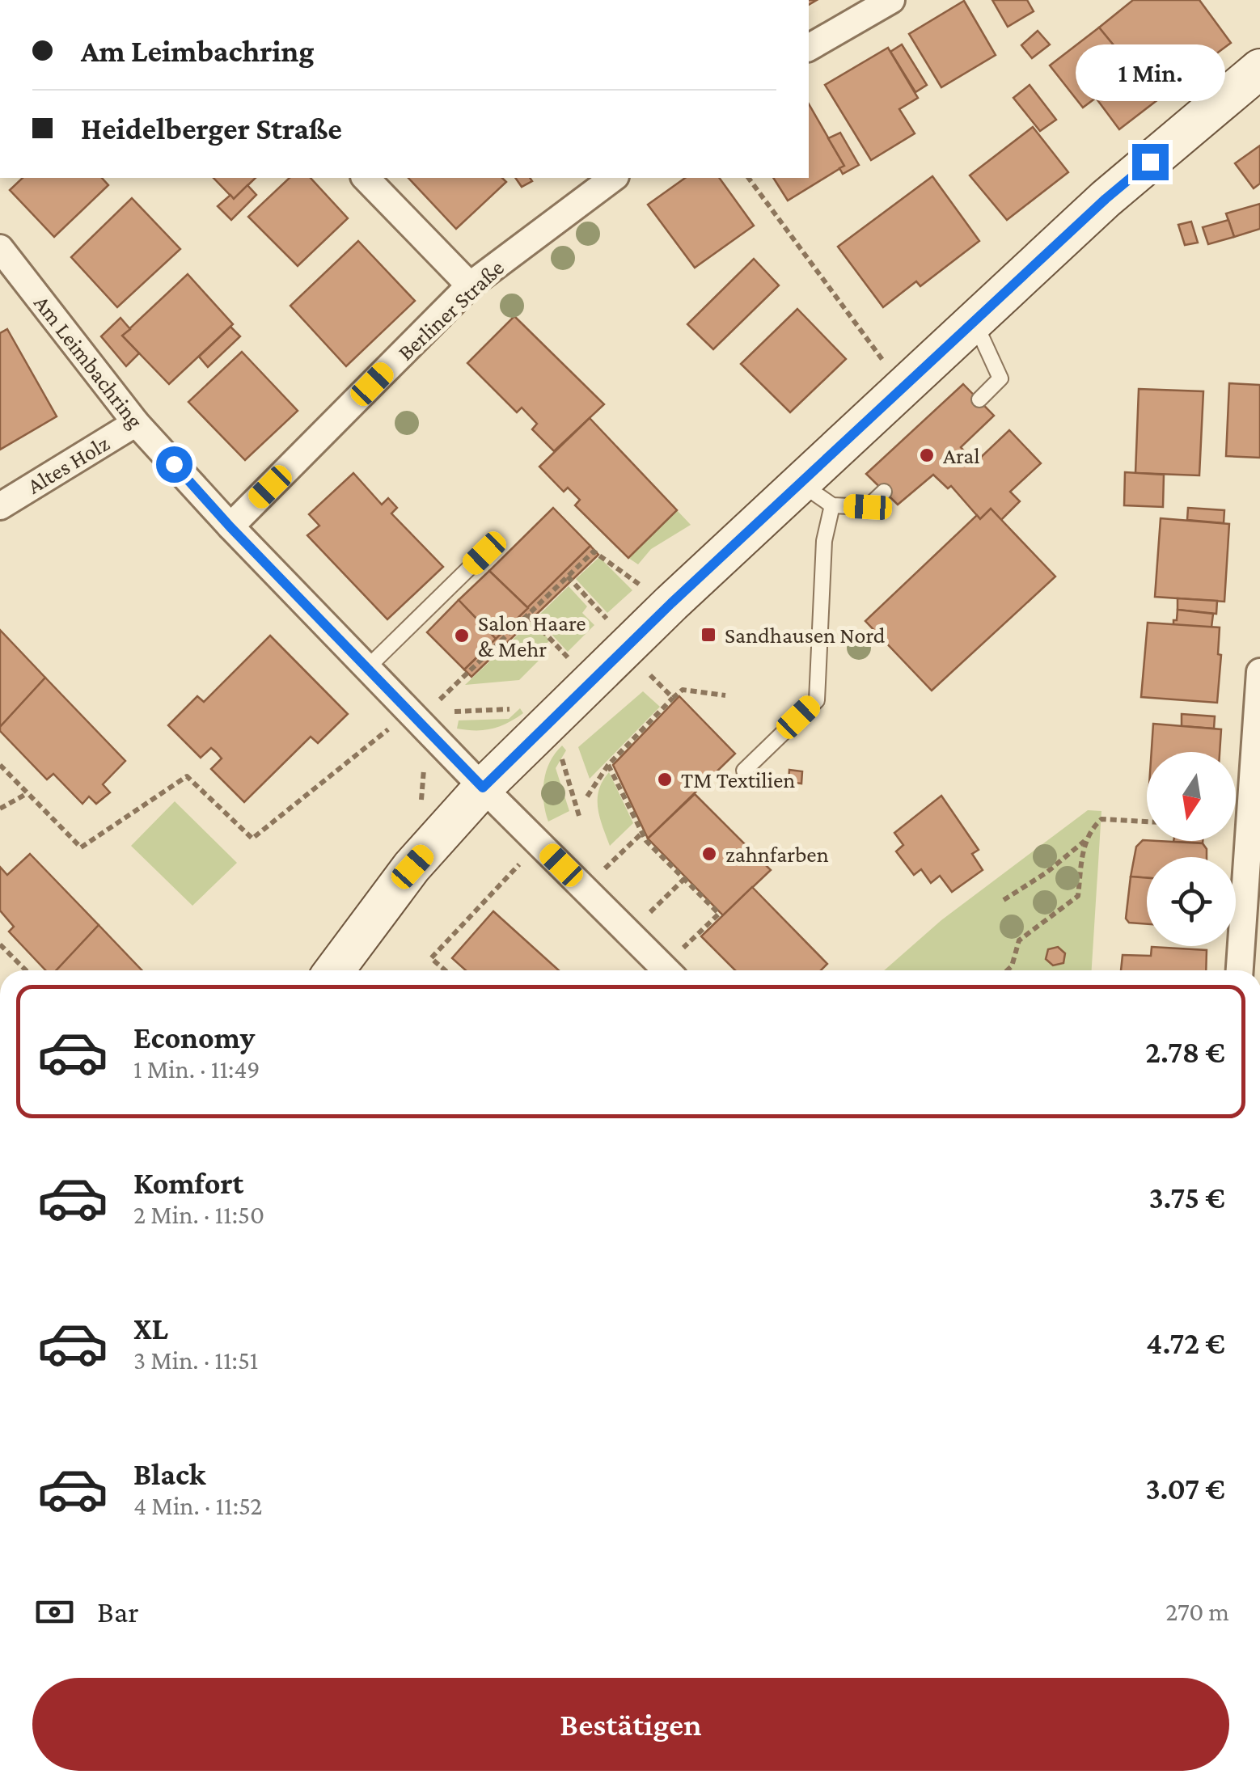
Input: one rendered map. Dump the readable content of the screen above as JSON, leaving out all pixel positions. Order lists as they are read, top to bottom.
{
  "streets": {
    "street": ["Berliner Straße", "Am Leimbachring", "Altes Holz"]
  },
  "crossings": [
    ["Berliner Straße", "Am Leimbachring"],
    ["Am Leimbachring", "Altes Holz"]
  ],
  "places": {
    "other": [
      "Aral",
      "Salon Haare & Mehr",
      "TM Textilien",
      "zahnfarben"
    ],
    "transit": ["Sandhausen Nord"]
  },
  "north": "bottom",
  "page": {
    "banner": ["Am Leimbachring", "Heidelberger Straße"],
    "bubble": "1 Min.",
    "list": [
      {
        "name": "Economy",
        "note": "1 Min. · 11:49",
        "value": "2.78 €"
      },
      {
        "name": "Komfort",
        "note": "2 Min. · 11:50",
        "value": "3.75 €"
      },
      {
        "name": "XL",
        "note": "3 Min. · 11:51",
        "value": "4.72 €"
      },
      {
        "name": "Black",
        "note": "4 Min. · 11:52",
        "value": "3.07 €"
      }
    ],
    "pay": ["Bar", "270 m"],
    "buttons": "Bestätigen"
  }
}
